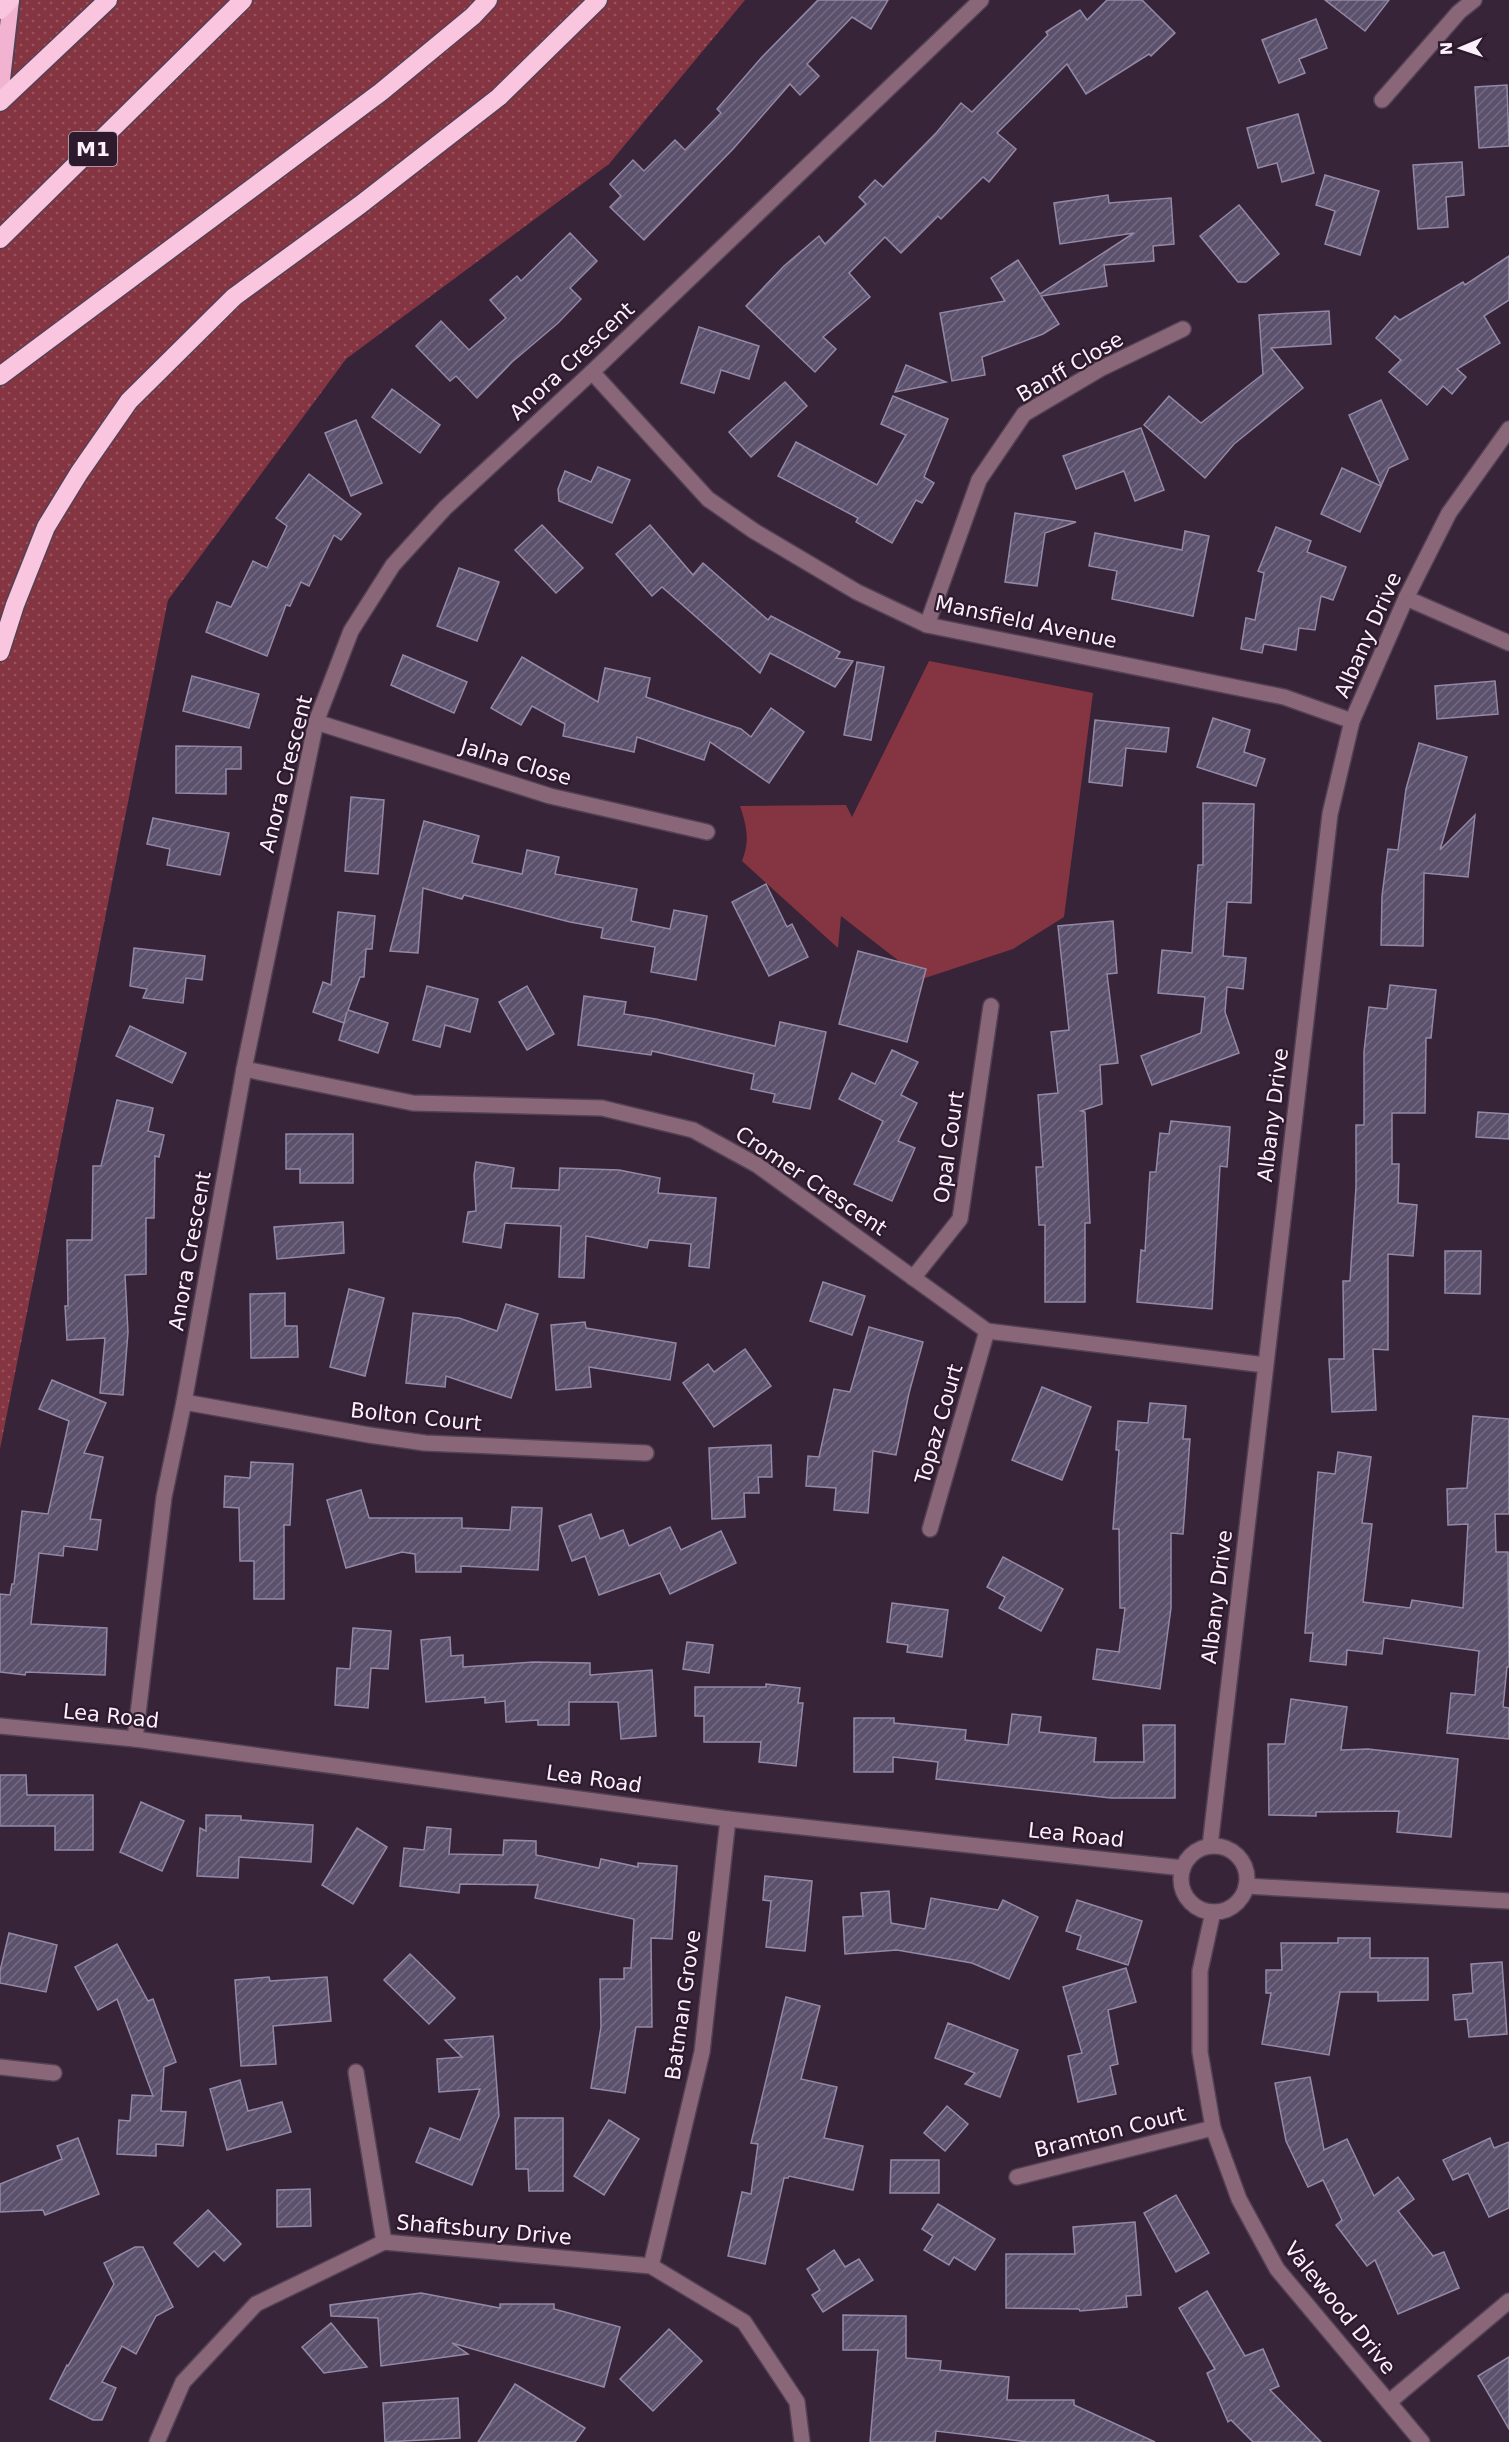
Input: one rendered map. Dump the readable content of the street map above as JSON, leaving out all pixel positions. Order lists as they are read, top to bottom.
{
  "streets": {
    "highway": ["M1"],
    "street": [
      "Anora Crescent",
      "Banff Close",
      "Mansfield Avenue",
      "Albany Drive",
      "Jalna Close",
      "Opal Court",
      "Cromer Crescent",
      "Bolton Court",
      "Topaz Court",
      "Lea Road",
      "Batman Grove",
      "Bramton Court",
      "Shaftsbury Drive",
      "Valewood Drive"
    ]
  },
  "crossings": [
    ["Anora Crescent", "Mansfield Avenue"],
    ["Anora Crescent", "Jalna Close"],
    ["Anora Crescent", "Cromer Crescent"],
    ["Anora Crescent", "Bolton Court"],
    ["Anora Crescent", "Lea Road"],
    ["Banff Close", "Mansfield Avenue"],
    ["Mansfield Avenue", "Albany Drive"],
    ["Albany Drive", "Cromer Crescent"],
    ["Albany Drive", "Lea Road"],
    ["Albany Drive", "Valewood Drive"],
    ["Opal Court", "Cromer Crescent"],
    ["Cromer Crescent", "Topaz Court"],
    ["Lea Road", "Batman Grove"],
    ["Lea Road", "Valewood Drive"],
    ["Batman Grove", "Shaftsbury Drive"],
    ["Bramton Court", "Valewood Drive"]
  ],
  "north": "left"
}
